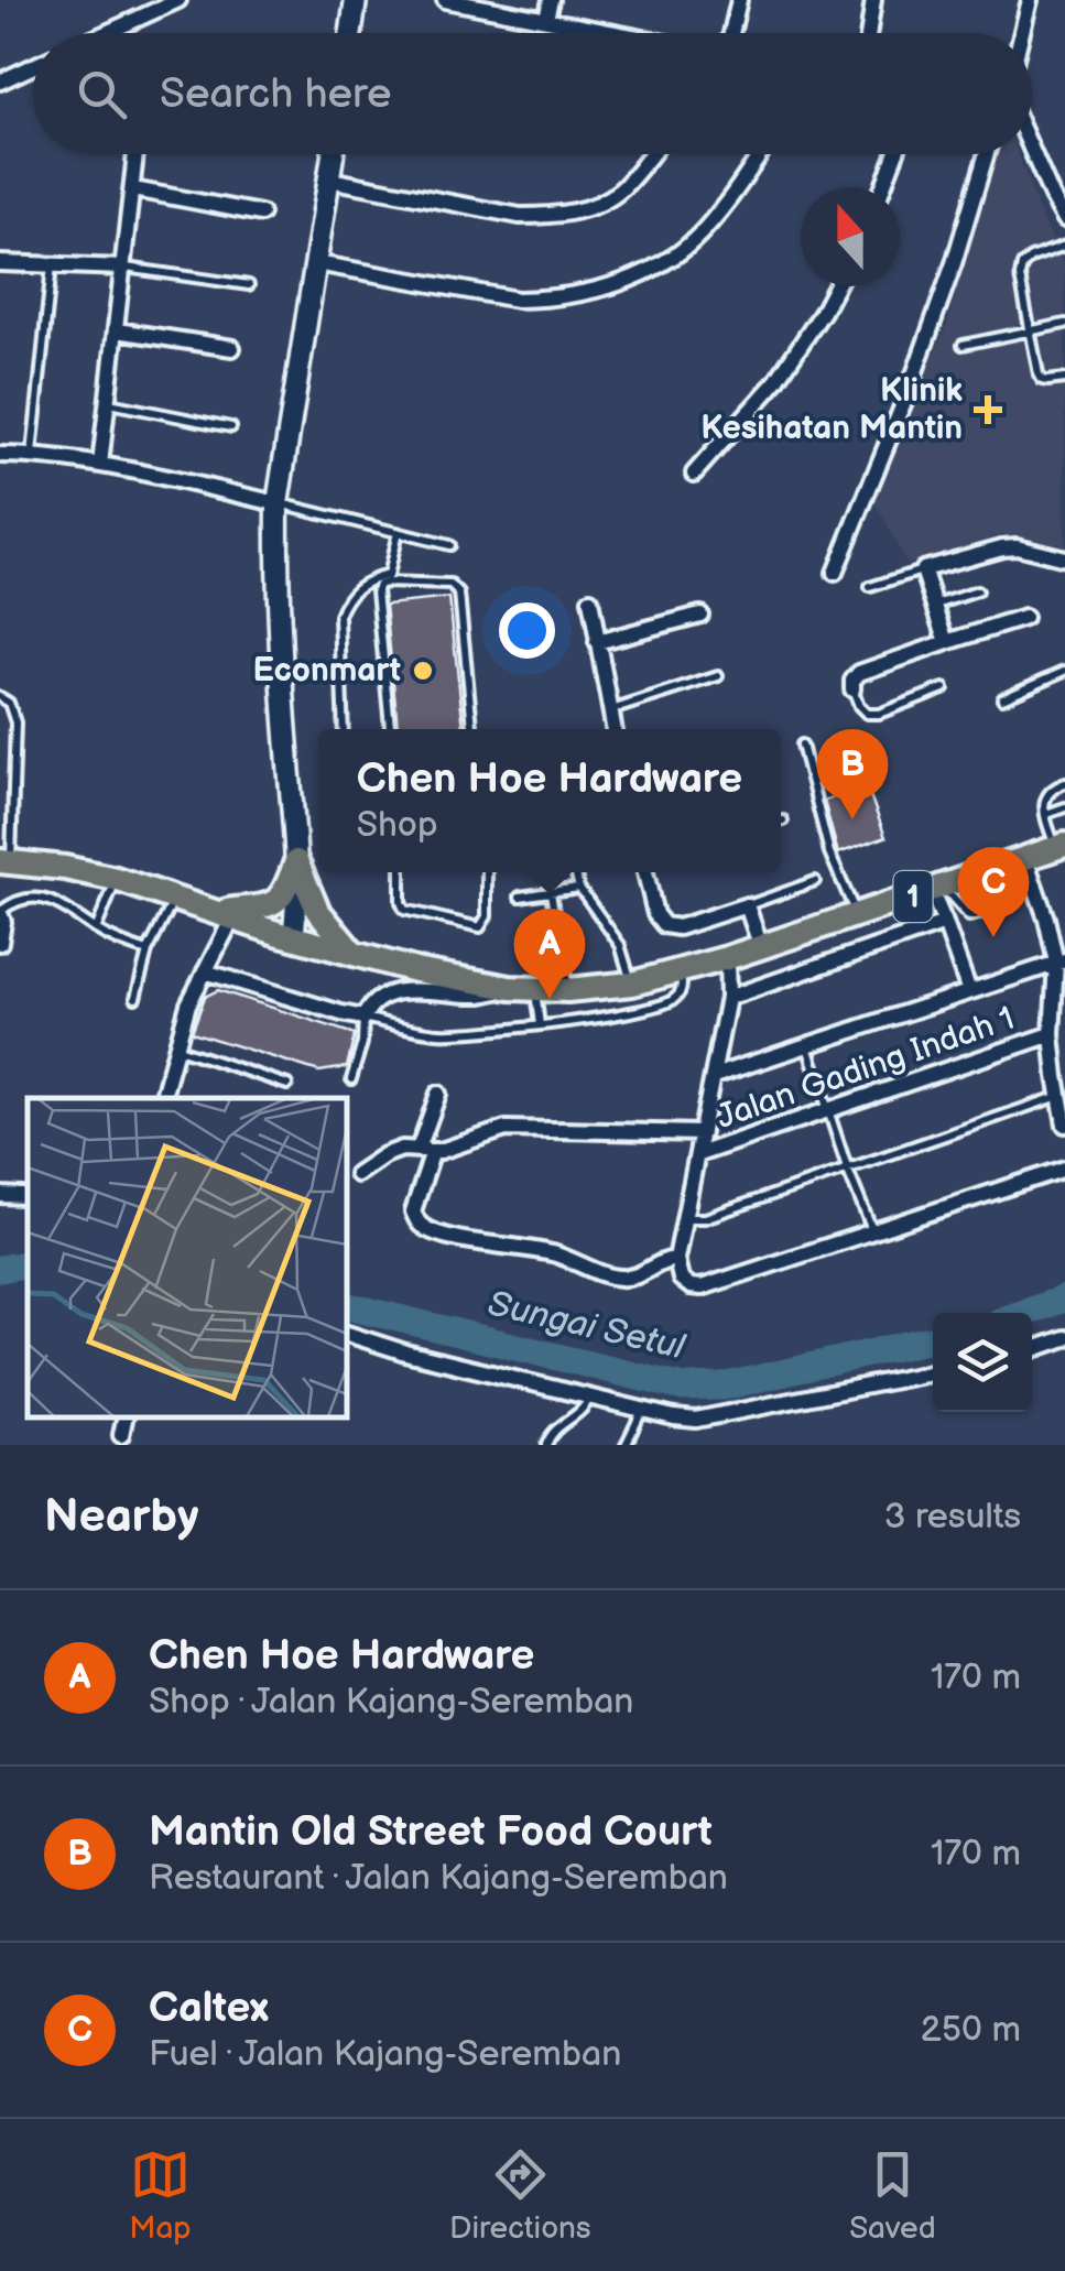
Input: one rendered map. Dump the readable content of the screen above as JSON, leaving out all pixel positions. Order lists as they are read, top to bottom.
{
  "streets": {
    "main road": ["1"],
    "street": ["Jalan Gading Indah 1"]
  },
  "water": ["Sungai Setul"],
  "places": {
    "health": ["Klinik Kesihatan Mantin"],
    "other": ["Econmart"]
  },
  "north": "top",
  "page": {
    "search": "Search here",
    "popup": ["Chen Hoe Hardware", "Shop"],
    "pins": ["B", "C", "A"],
    "heading": ["Nearby", "3 results"],
    "list": [
      {
        "mark": "A",
        "name": "Chen Hoe Hardware",
        "note": "Shop · Jalan Kajang-Seremban",
        "value": "170 m"
      },
      {
        "mark": "B",
        "name": "Mantin Old Street Food Court",
        "note": "Restaurant · Jalan Kajang-Seremban",
        "value": "170 m"
      },
      {
        "mark": "C",
        "name": "Caltex",
        "note": "Fuel · Jalan Kajang-Seremban",
        "value": "250 m"
      }
    ],
    "nav": ["Map", "Directions", "Saved"]
  }
}
